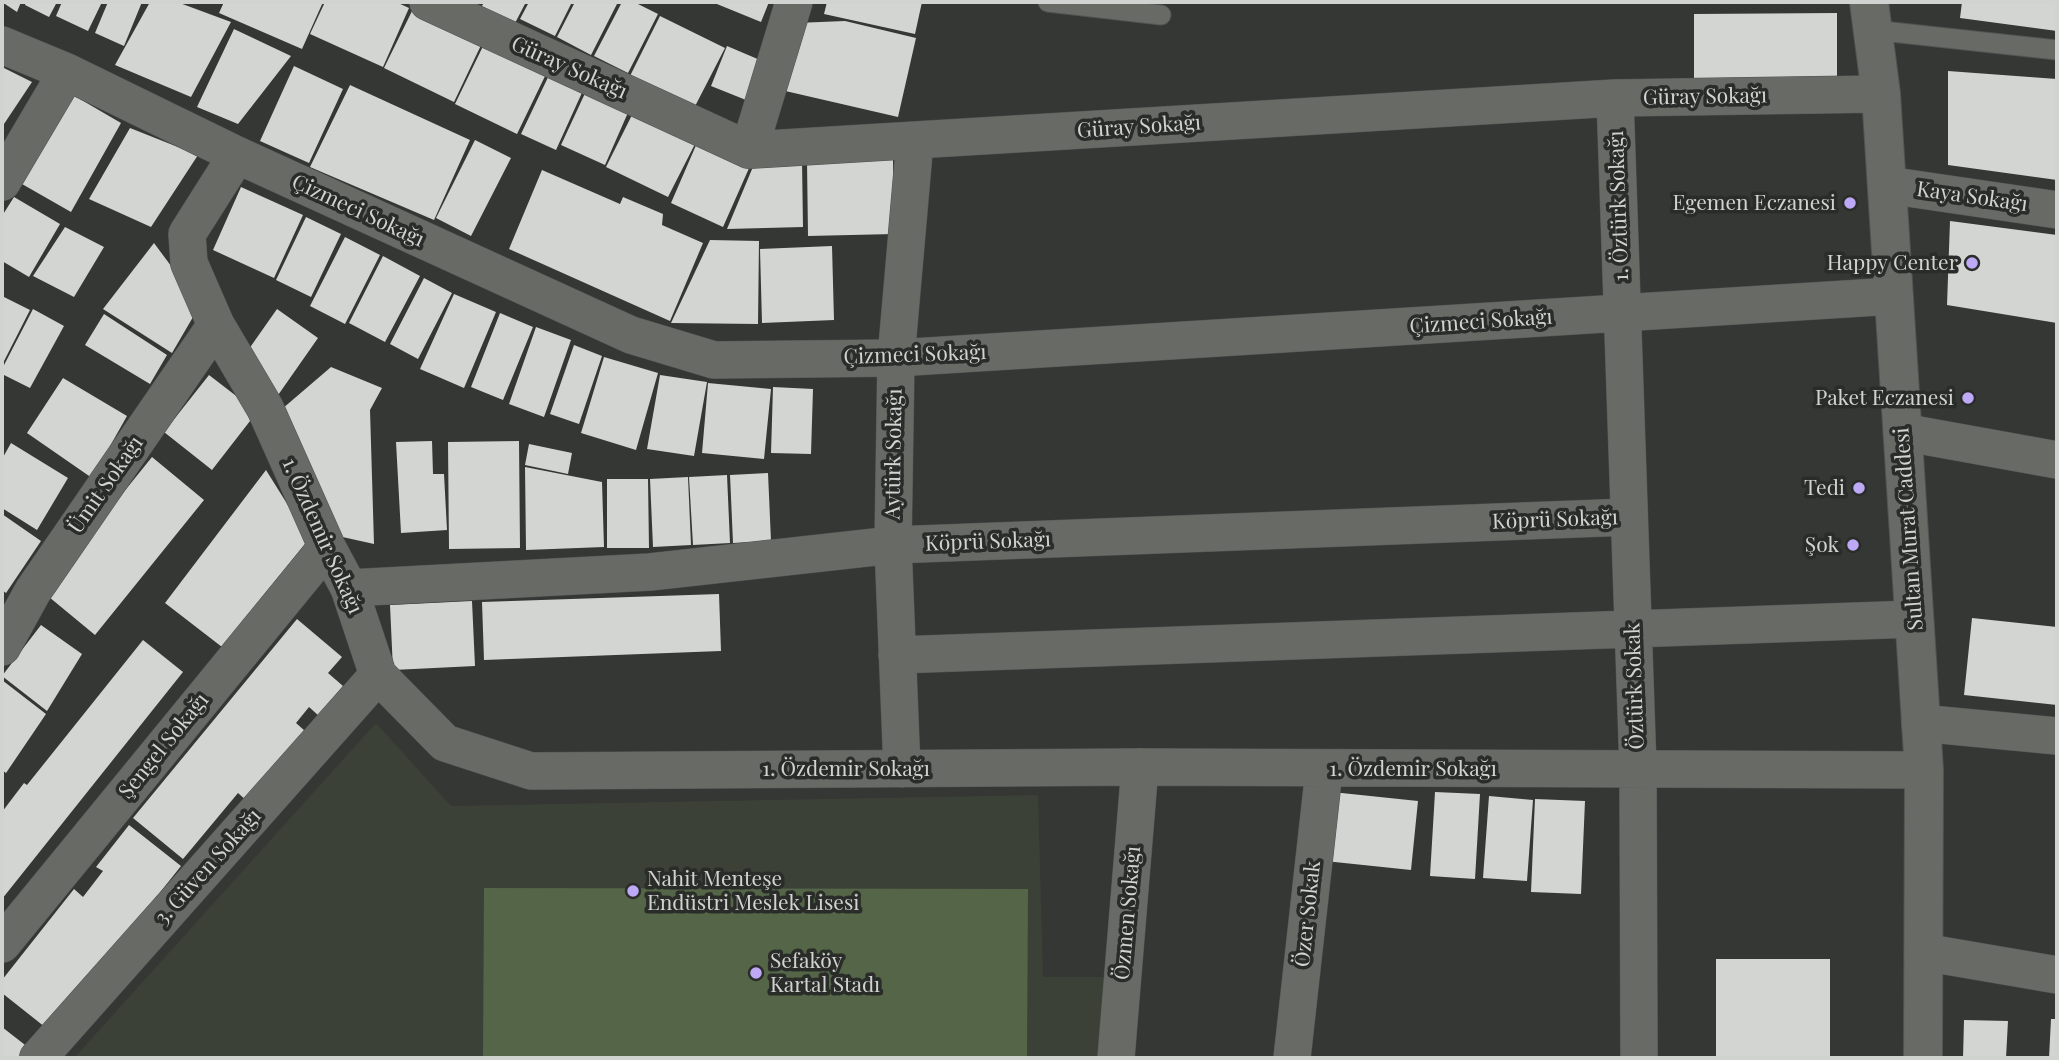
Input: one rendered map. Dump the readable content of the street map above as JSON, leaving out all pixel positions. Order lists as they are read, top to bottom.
{
  "streets": {
    "street": [
      "Güray Sokağı",
      "Kaya Sokağı",
      "1. Öztürk Sokağı",
      "Çizmeci Sokağı",
      "Aytürk Sokağı",
      "Ümit Sokağı",
      "Köprü Sokağı",
      "Sultan Murat Caddesi",
      "1. Özdemir Sokağı",
      "Öztürk Sokak",
      "Şengel Sokağı",
      "3. Güven Sokağı",
      "Özmen Sokağı",
      "Özer Sokak"
    ]
  },
  "crossings": [
    ["Güray Sokağı", "1. Öztürk Sokağı"],
    ["Güray Sokağı", "Aytürk Sokağı"],
    ["Güray Sokağı", "Sultan Murat Caddesi"],
    ["Kaya Sokağı", "Sultan Murat Caddesi"],
    ["1. Öztürk Sokağı", "Çizmeci Sokağı"],
    ["1. Öztürk Sokağı", "Öztürk Sokak"],
    ["Çizmeci Sokağı", "Aytürk Sokağı"],
    ["Çizmeci Sokağı", "Sultan Murat Caddesi"],
    ["Çizmeci Sokağı", "1. Özdemir Sokağı"],
    ["Çizmeci Sokağı", "Öztürk Sokak"],
    ["Aytürk Sokağı", "Köprü Sokağı"],
    ["Aytürk Sokağı", "1. Özdemir Sokağı"],
    ["Ümit Sokağı", "1. Özdemir Sokağı"],
    ["Köprü Sokağı", "1. Özdemir Sokağı"],
    ["Köprü Sokağı", "Öztürk Sokak"],
    ["Sultan Murat Caddesi", "1. Özdemir Sokağı"],
    ["1. Özdemir Sokağı", "Öztürk Sokak"],
    ["1. Özdemir Sokağı", "Şengel Sokağı"],
    ["1. Özdemir Sokağı", "3. Güven Sokağı"],
    ["1. Özdemir Sokağı", "Özmen Sokağı"],
    ["1. Özdemir Sokağı", "Özer Sokak"]
  ],
  "places": [
    "Egemen Eczanesi",
    "Happy Center",
    "Paket Eczanesi",
    "Tedi",
    "Şok",
    "Nahit Menteşe Endüstri Meslek Lisesi",
    "Sefaköy Kartal Stadı"
  ]
}
